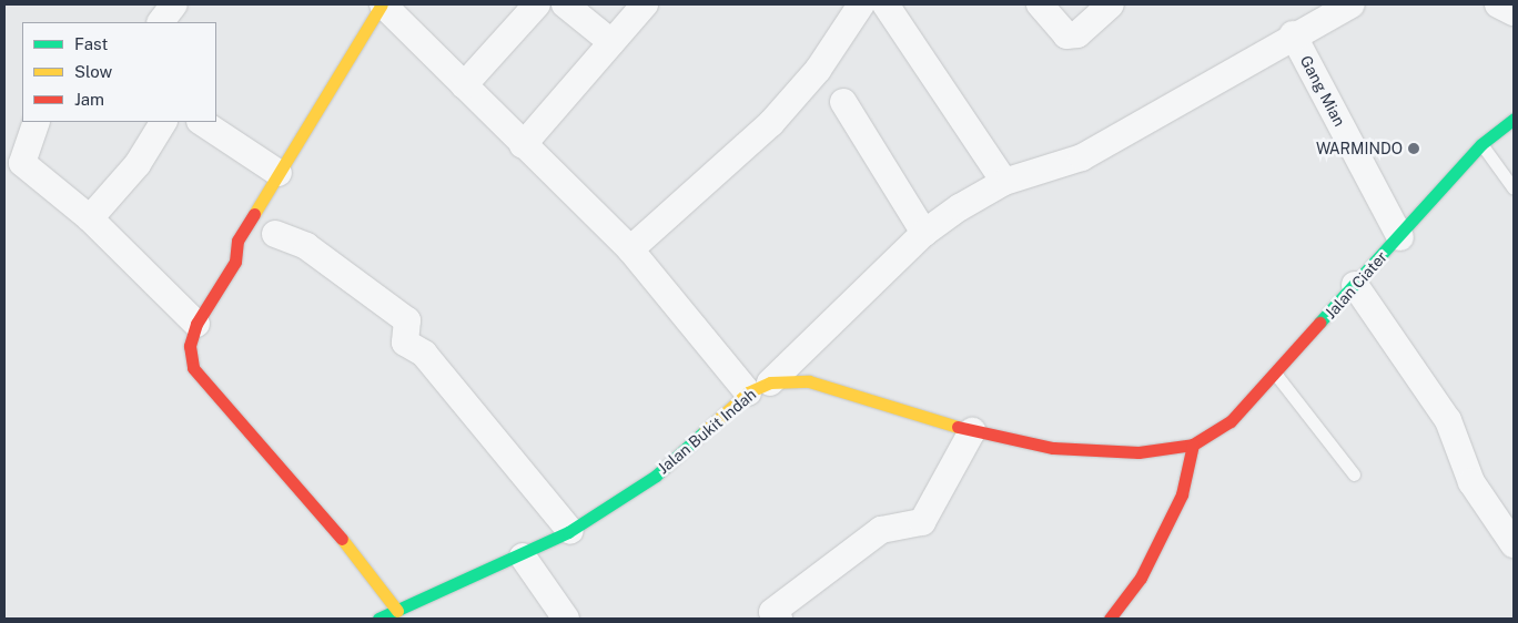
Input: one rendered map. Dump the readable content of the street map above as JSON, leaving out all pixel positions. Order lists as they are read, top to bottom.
{
  "streets": {
    "main road": ["Jalan Ciater", "Jalan Bukit Indah"],
    "street": ["Gang Mian"]
  },
  "crossings": [
    ["Gang Mian", "Jalan Ciater"],
    ["Jalan Ciater", "Jalan Bukit Indah"]
  ],
  "places": ["WARMINDO"],
  "legend": ["Fast", "Slow", "Jam"]
}
